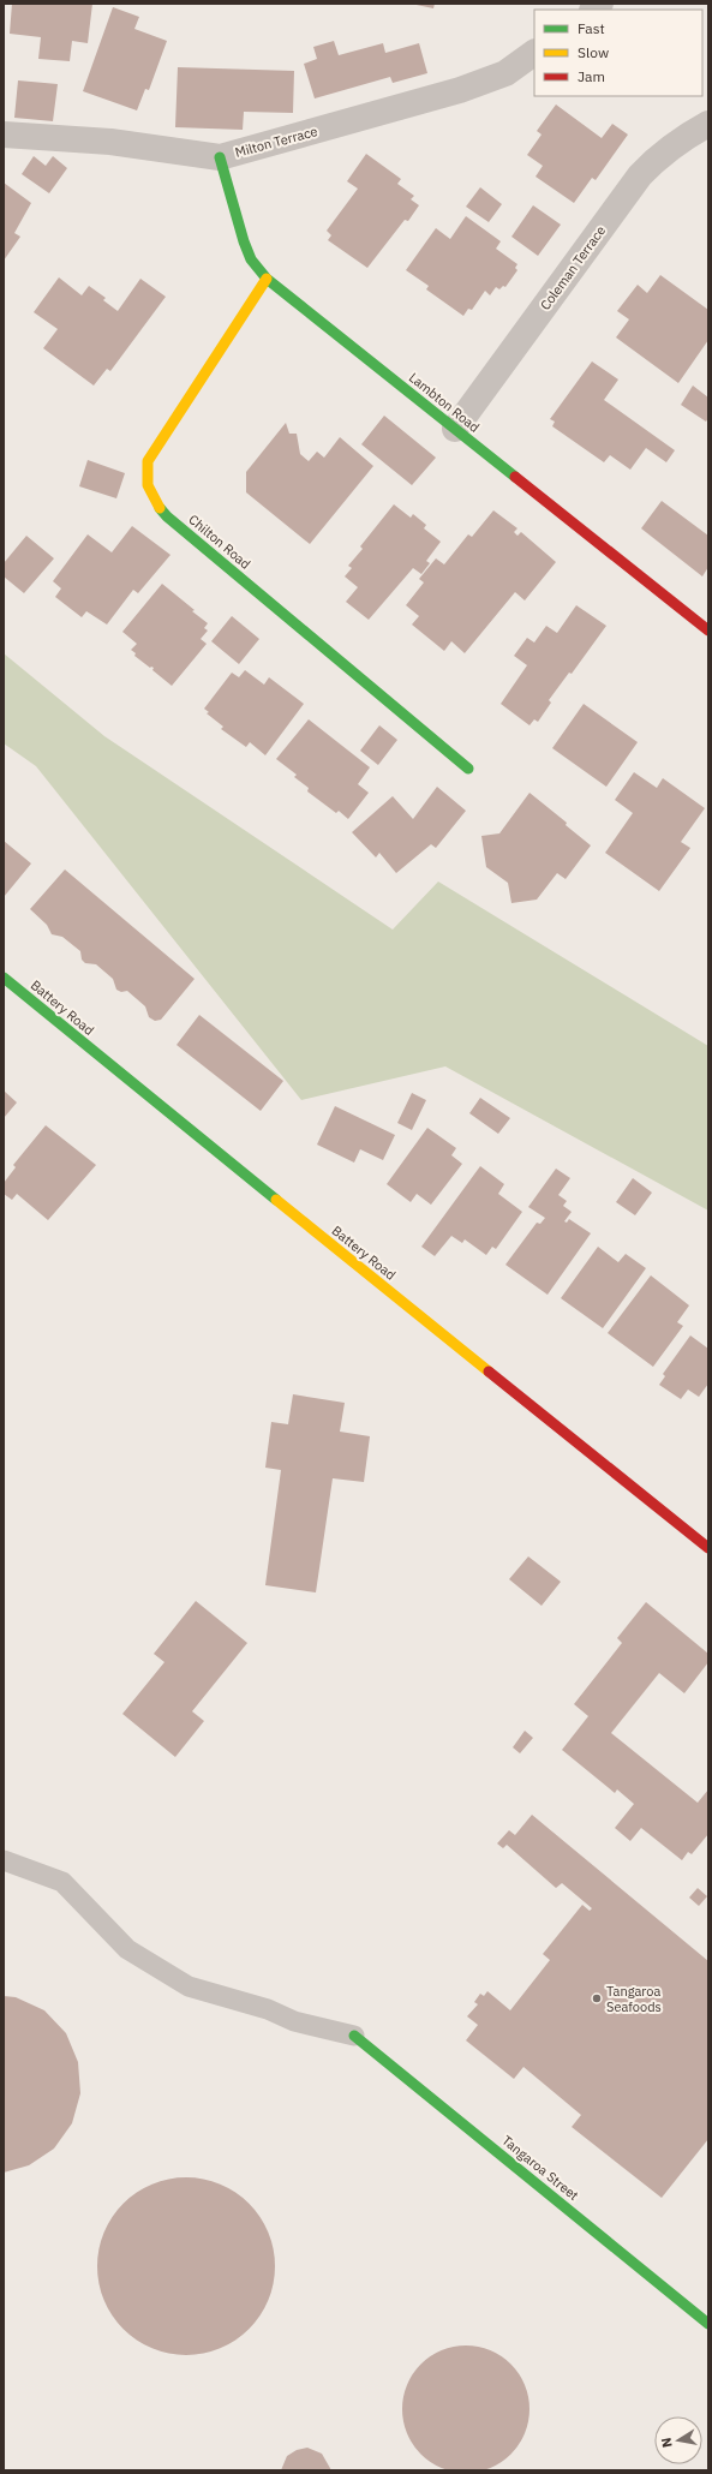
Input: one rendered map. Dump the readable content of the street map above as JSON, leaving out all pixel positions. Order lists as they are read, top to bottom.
{
  "streets": {
    "street": [
      "Milton Terrace",
      "Coleman Terrace",
      "Lambton Road",
      "Chilton Road",
      "Battery Road",
      "Tangaroa Street"
    ]
  },
  "crossings": [
    ["Milton Terrace", "Lambton Road"],
    ["Coleman Terrace", "Lambton Road"],
    ["Lambton Road", "Chilton Road"]
  ],
  "places": ["Tangaroa Seafoods"],
  "legend": ["Fast", "Slow", "Jam"],
  "north": "left"
}
